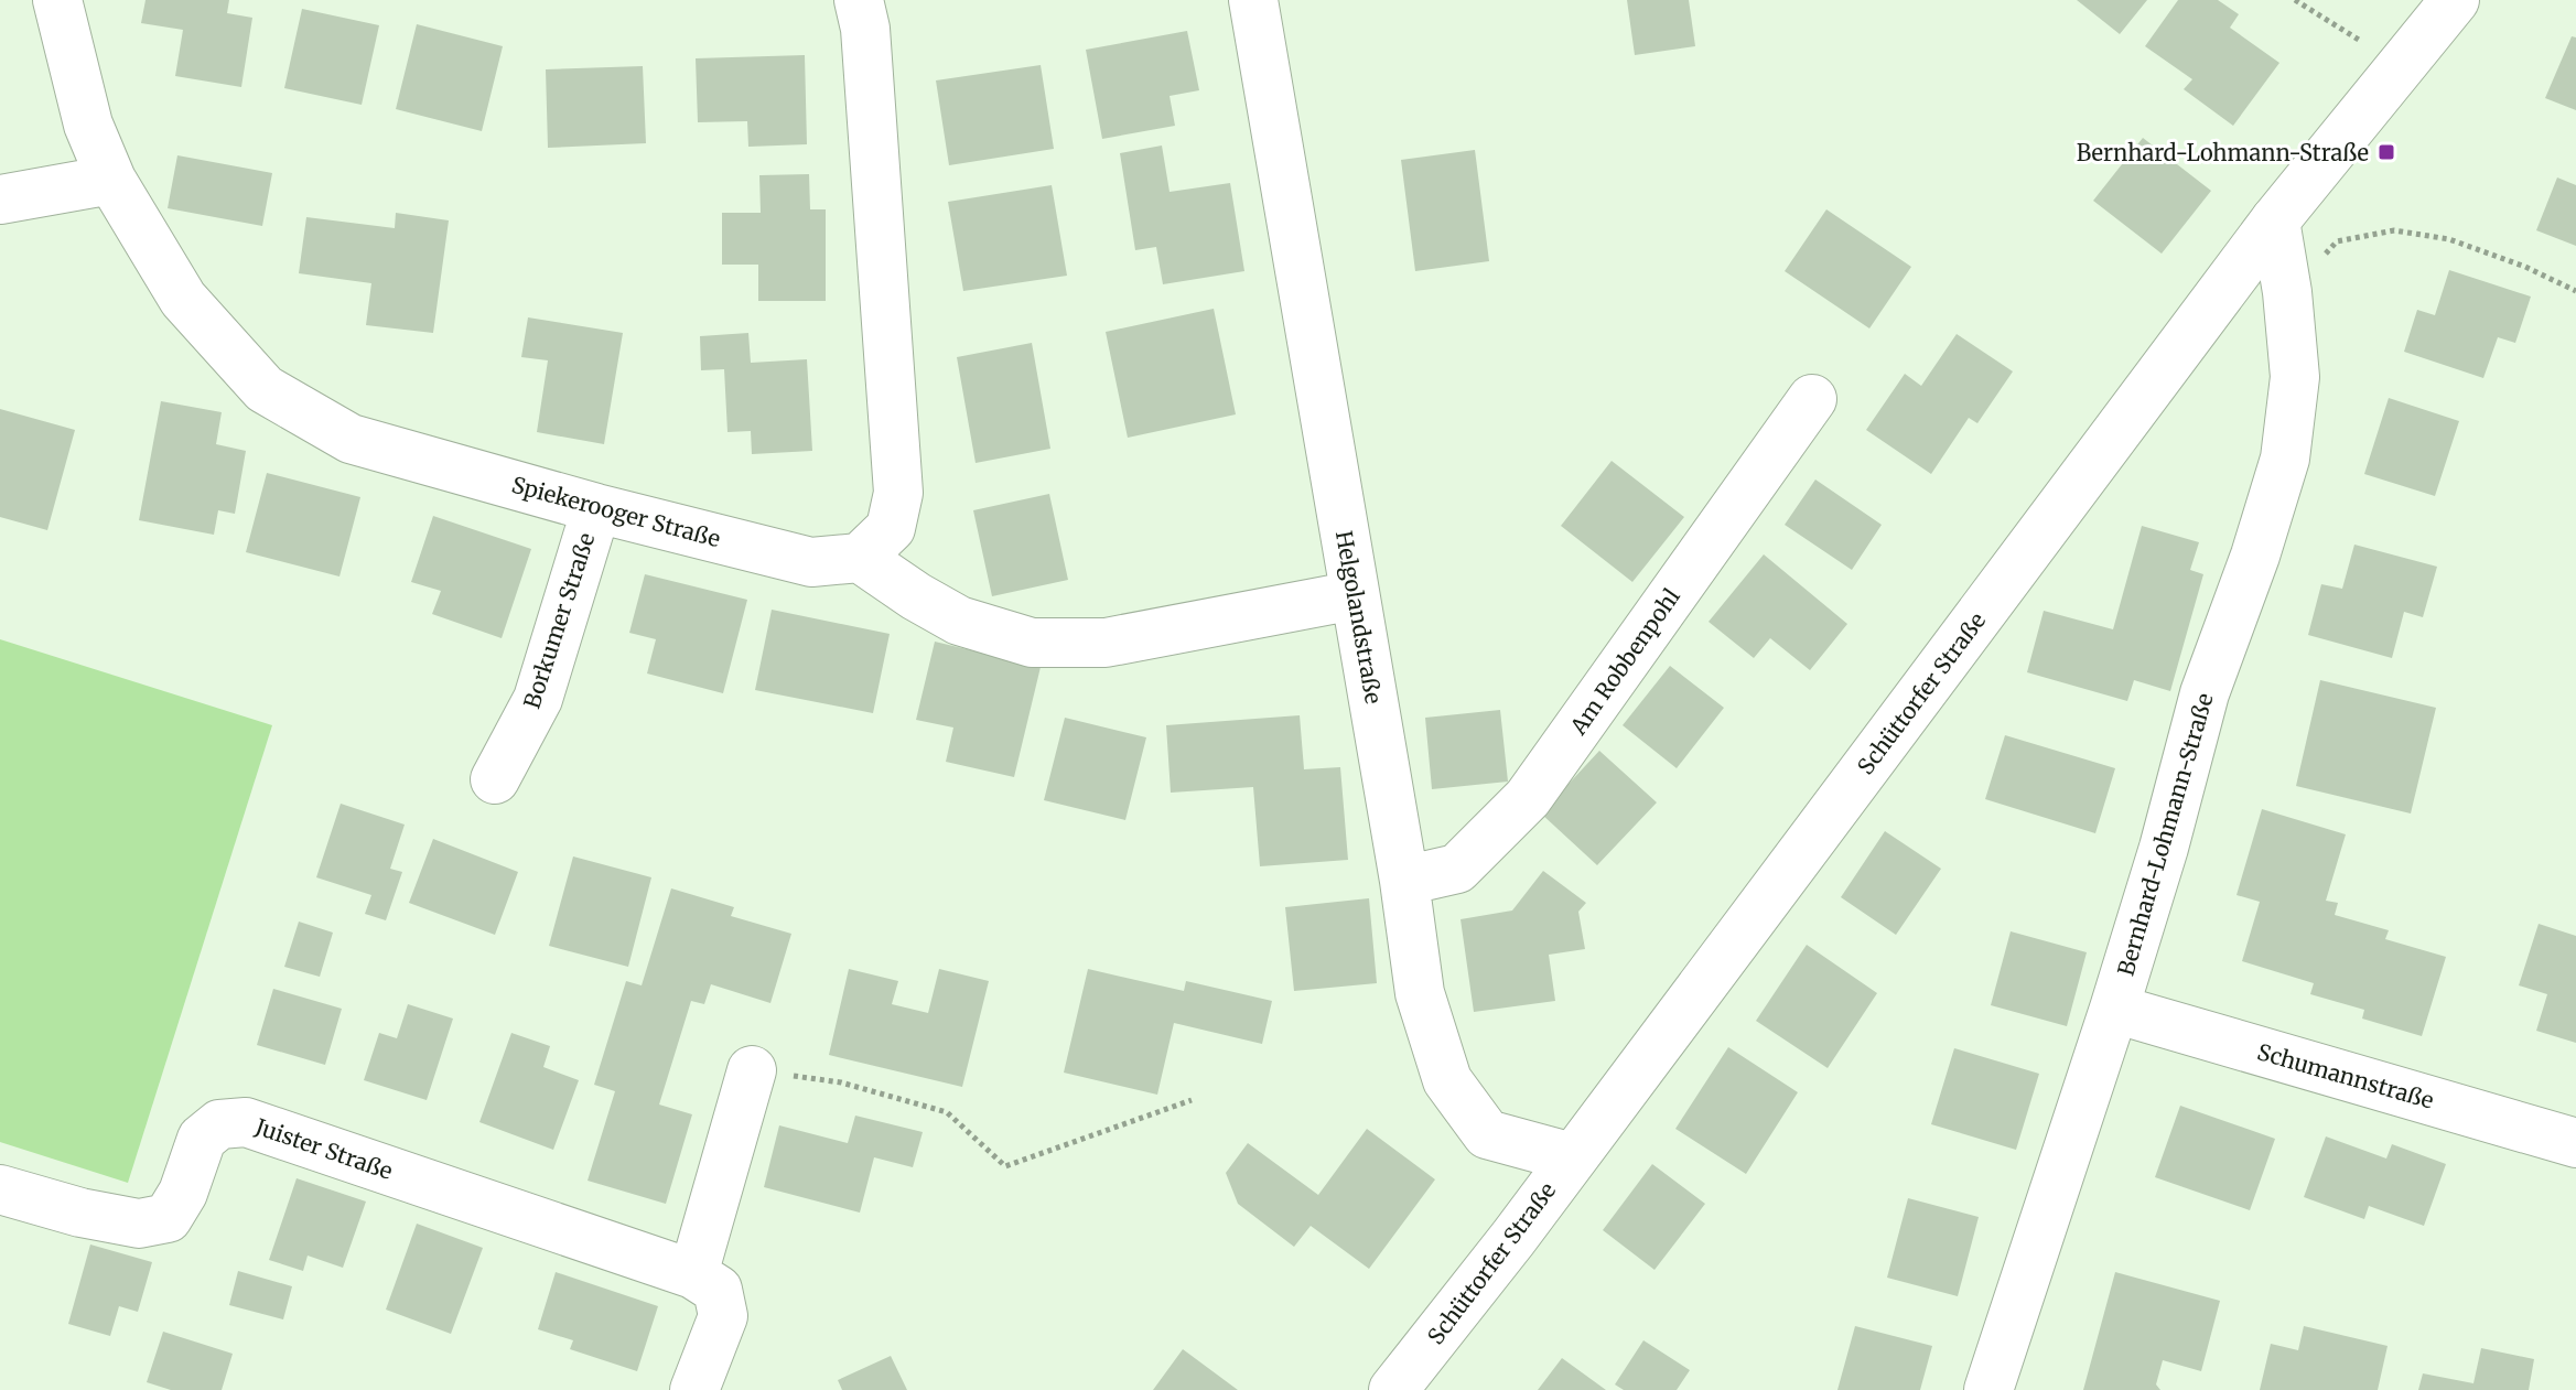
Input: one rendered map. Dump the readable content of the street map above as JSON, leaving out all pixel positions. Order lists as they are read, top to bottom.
{
  "streets": {
    "street": [
      "Spiekerooger Straße",
      "Helgolandstraße",
      "Borkumer Straße",
      "Am Robbenpohl",
      "Schüttorfer Straße",
      "Bernhard-Lohmann-Straße",
      "Schumannstraße",
      "Juister Straße"
    ]
  },
  "crossings": [
    ["Spiekerooger Straße", "Borkumer Straße"],
    ["Helgolandstraße", "Am Robbenpohl"],
    ["Helgolandstraße", "Schüttorfer Straße"],
    ["Schüttorfer Straße", "Bernhard-Lohmann-Straße"],
    ["Bernhard-Lohmann-Straße", "Schumannstraße"]
  ],
  "places": {
    "transit": ["Bernhard-Lohmann-Straße"]
  }
}
